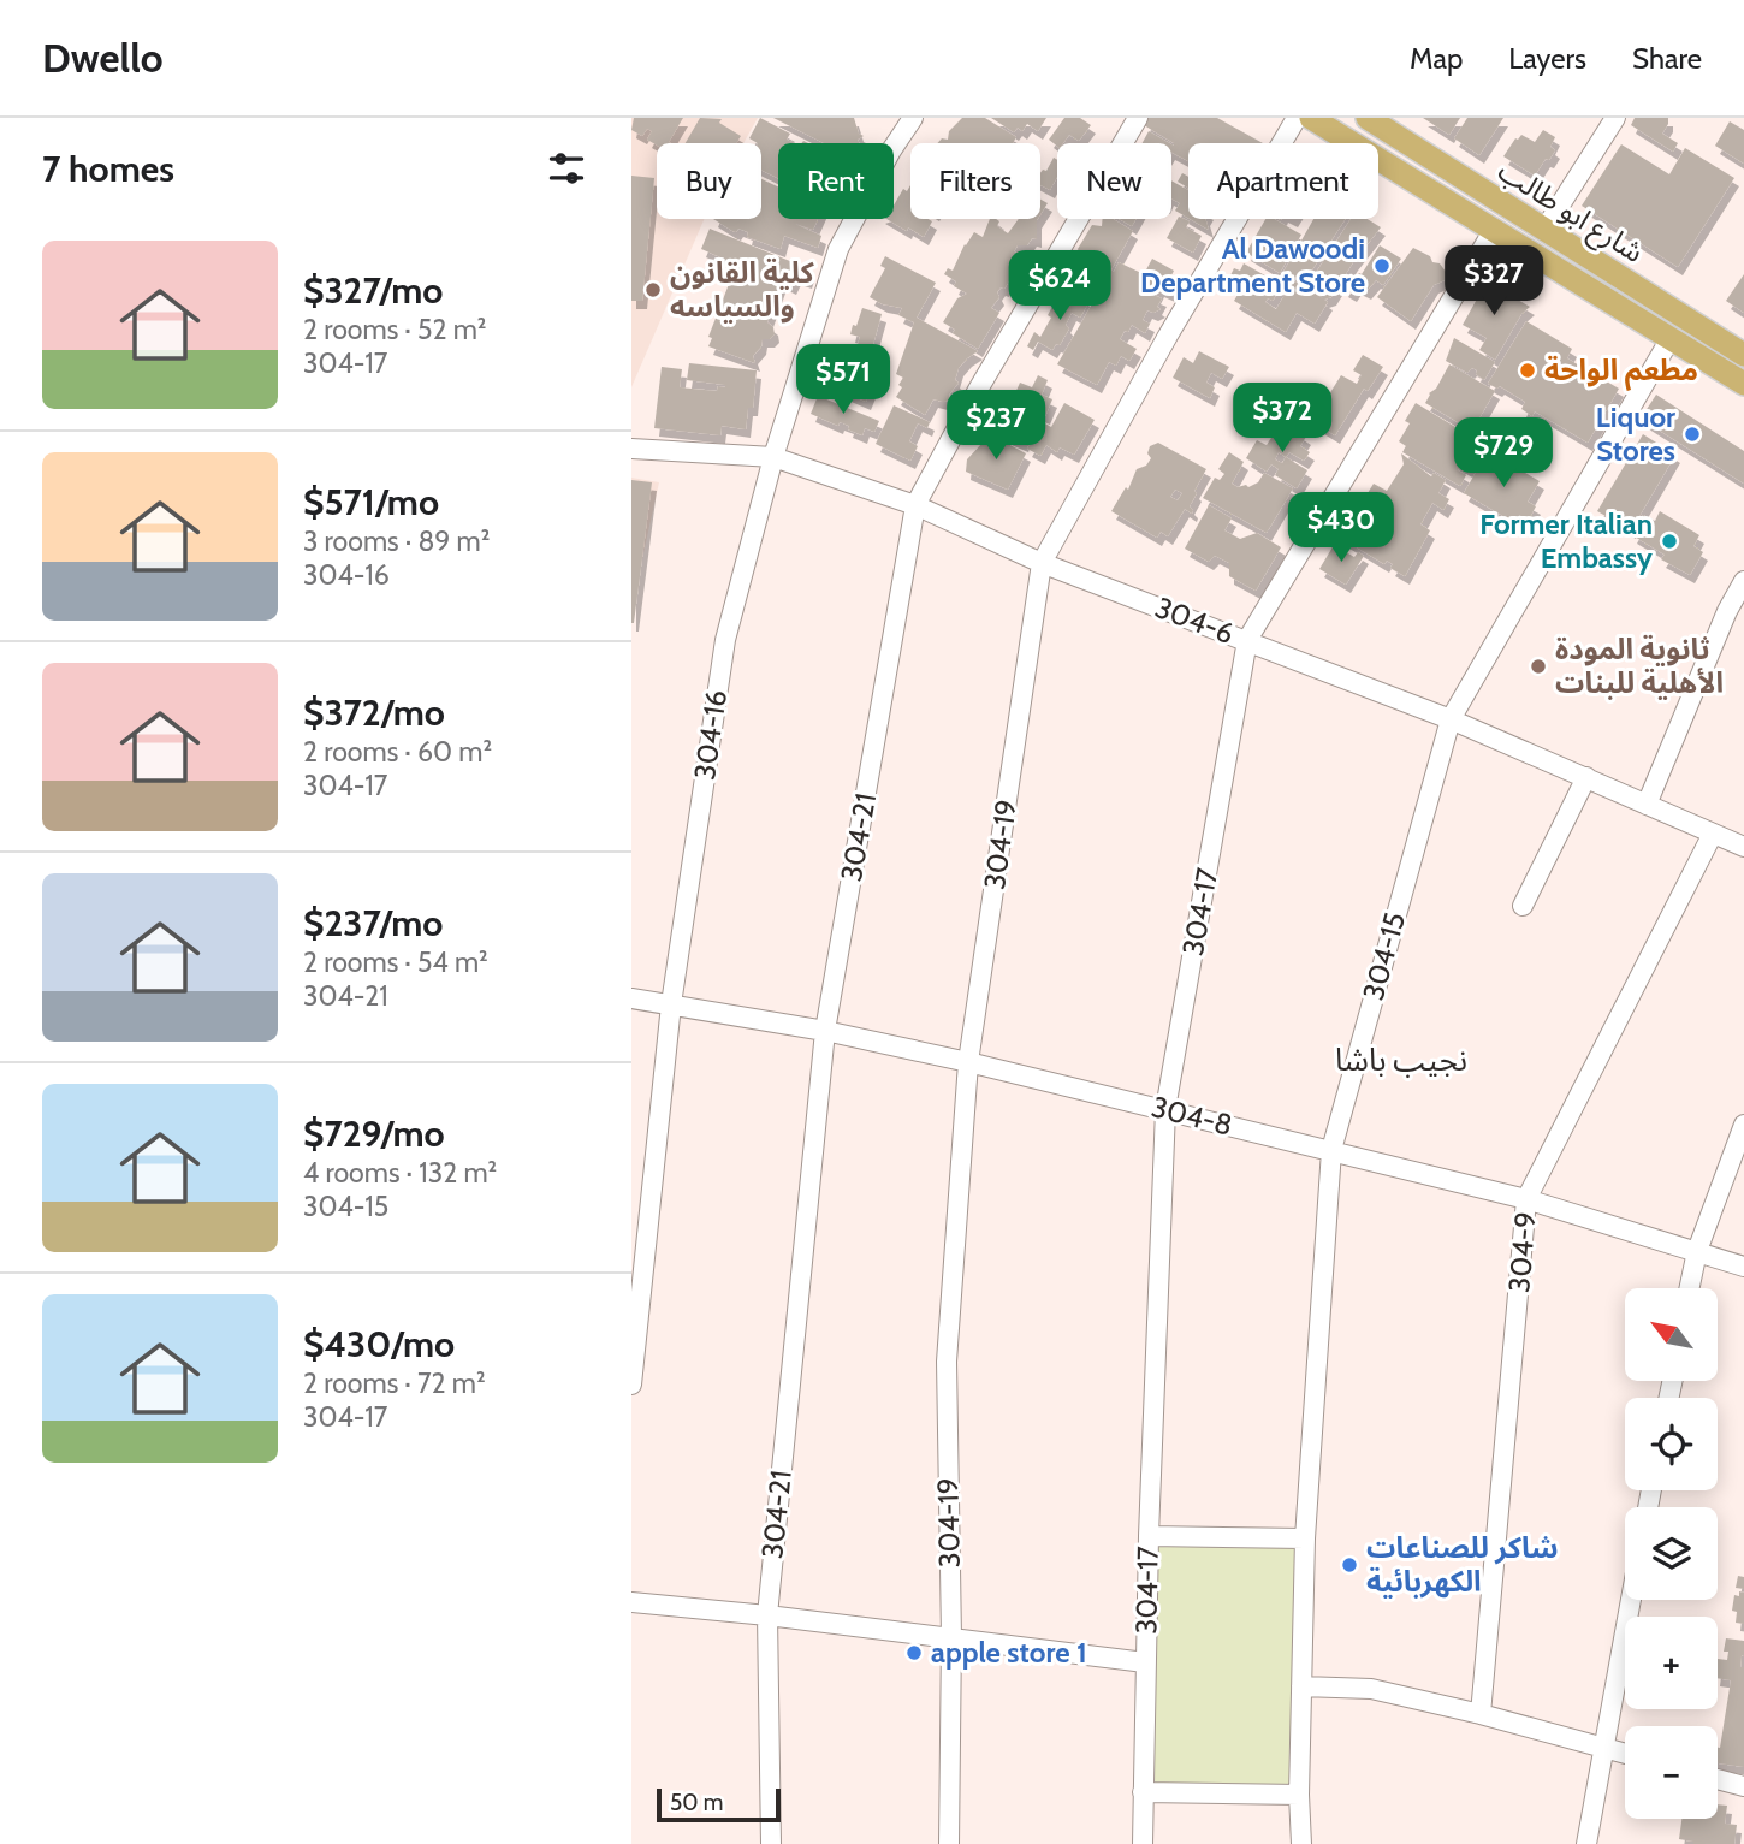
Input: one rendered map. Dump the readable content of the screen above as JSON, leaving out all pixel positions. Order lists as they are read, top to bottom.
{
  "streets": {
    "main road": ["شارع ابو طالب"],
    "street": [
      "304-6",
      "304-16",
      "304-21",
      "304-19",
      "304-17",
      "304-15",
      "304-8",
      "304-9"
    ]
  },
  "crossings": [
    ["شارع ابو طالب", "304-17"],
    ["شارع ابو طالب", "304-15"],
    ["304-6", "304-16"],
    ["304-6", "304-21"],
    ["304-6", "304-19"],
    ["304-6", "304-17"],
    ["304-6", "304-15"],
    ["304-6", "304-9"],
    ["304-16", "304-8"],
    ["304-21", "304-8"],
    ["304-19", "304-8"],
    ["304-17", "304-8"],
    ["304-15", "304-8"],
    ["304-8", "304-9"]
  ],
  "districts": ["نجيب باشا"],
  "places": [
    "Al Dawoodi Department Store",
    "كلية القانون والسياسه",
    "مطعم الواحة",
    "Liquor Stores",
    "Former Italian Embassy",
    "ثانوية المودة الأهلية للبنات",
    "شاكر للصناعات الكهربائية",
    "apple store 1"
  ],
  "scale_bar": "50 m",
  "north": "top left",
  "page": {
    "header": "Dwello",
    "nav": ["Map", "Layers", "Share"],
    "heading": "7 homes",
    "chip": [
      "Buy",
      "Rent",
      "Filters",
      "New",
      "Apartment"
    ],
    "list": [
      {
        "name": "$327/mo",
        "note": "2 rooms · 52 m² · 304-17"
      },
      {
        "name": "$571/mo",
        "note": "3 rooms · 89 m² · 304-16"
      },
      {
        "name": "$372/mo",
        "note": "2 rooms · 60 m² · 304-17"
      },
      {
        "name": "$237/mo",
        "note": "2 rooms · 54 m² · 304-21"
      },
      {
        "name": "$729/mo",
        "note": "4 rooms · 132 m² · 304-15"
      },
      {
        "name": "$430/mo",
        "note": "2 rooms · 72 m² · 304-17"
      }
    ],
    "price": [
      "$327",
      "$624",
      "$571",
      "$372",
      "$237",
      "$729",
      "$430"
    ],
    "map_buttons": ["+", "−"],
    "scale": "50 m"
  }
}
